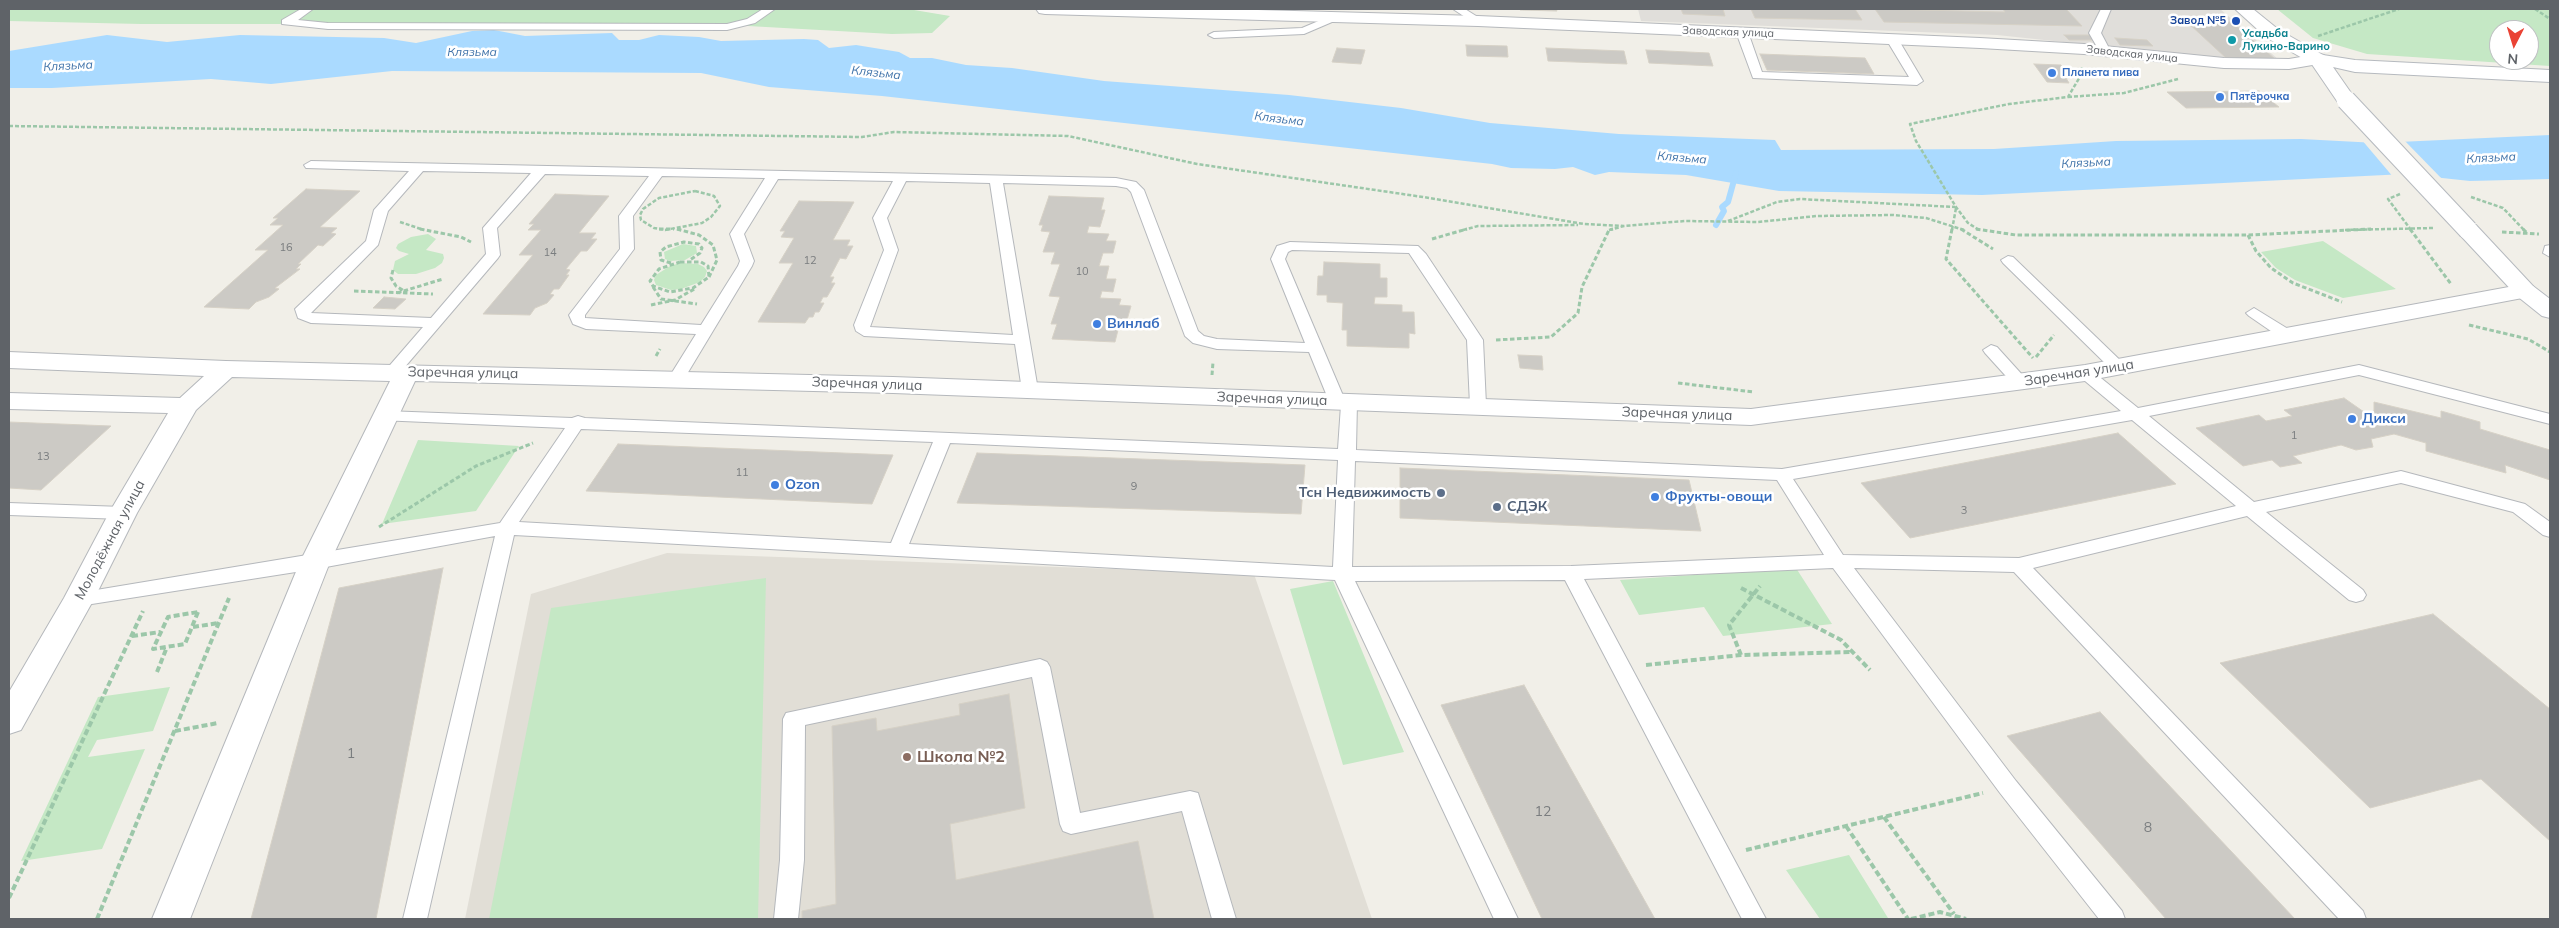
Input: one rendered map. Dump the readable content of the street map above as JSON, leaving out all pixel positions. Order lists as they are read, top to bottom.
{
  "streets": {
    "street": ["Заводская улица", "Заречная улица", "Молодёжная улица"]
  },
  "crossings": [
    ["Заречная улица", "Молодёжная улица"]
  ],
  "water": ["Клязьма"],
  "places": [
    "Завод №5",
    "Усадьба Лукино-Варино",
    "Планета пива",
    "Пятёрочка",
    "Винлаб",
    "Дикси",
    "Ozon",
    "Тсн Недвижимость",
    "Фрукты-овощи",
    "СДЭК",
    "Школа №2"
  ],
  "house_numbers": [
    "16",
    "14",
    "12",
    "10",
    "1",
    "13",
    "11",
    "9",
    "3",
    "1",
    "12",
    "8"
  ],
  "north": "bottom"
}
